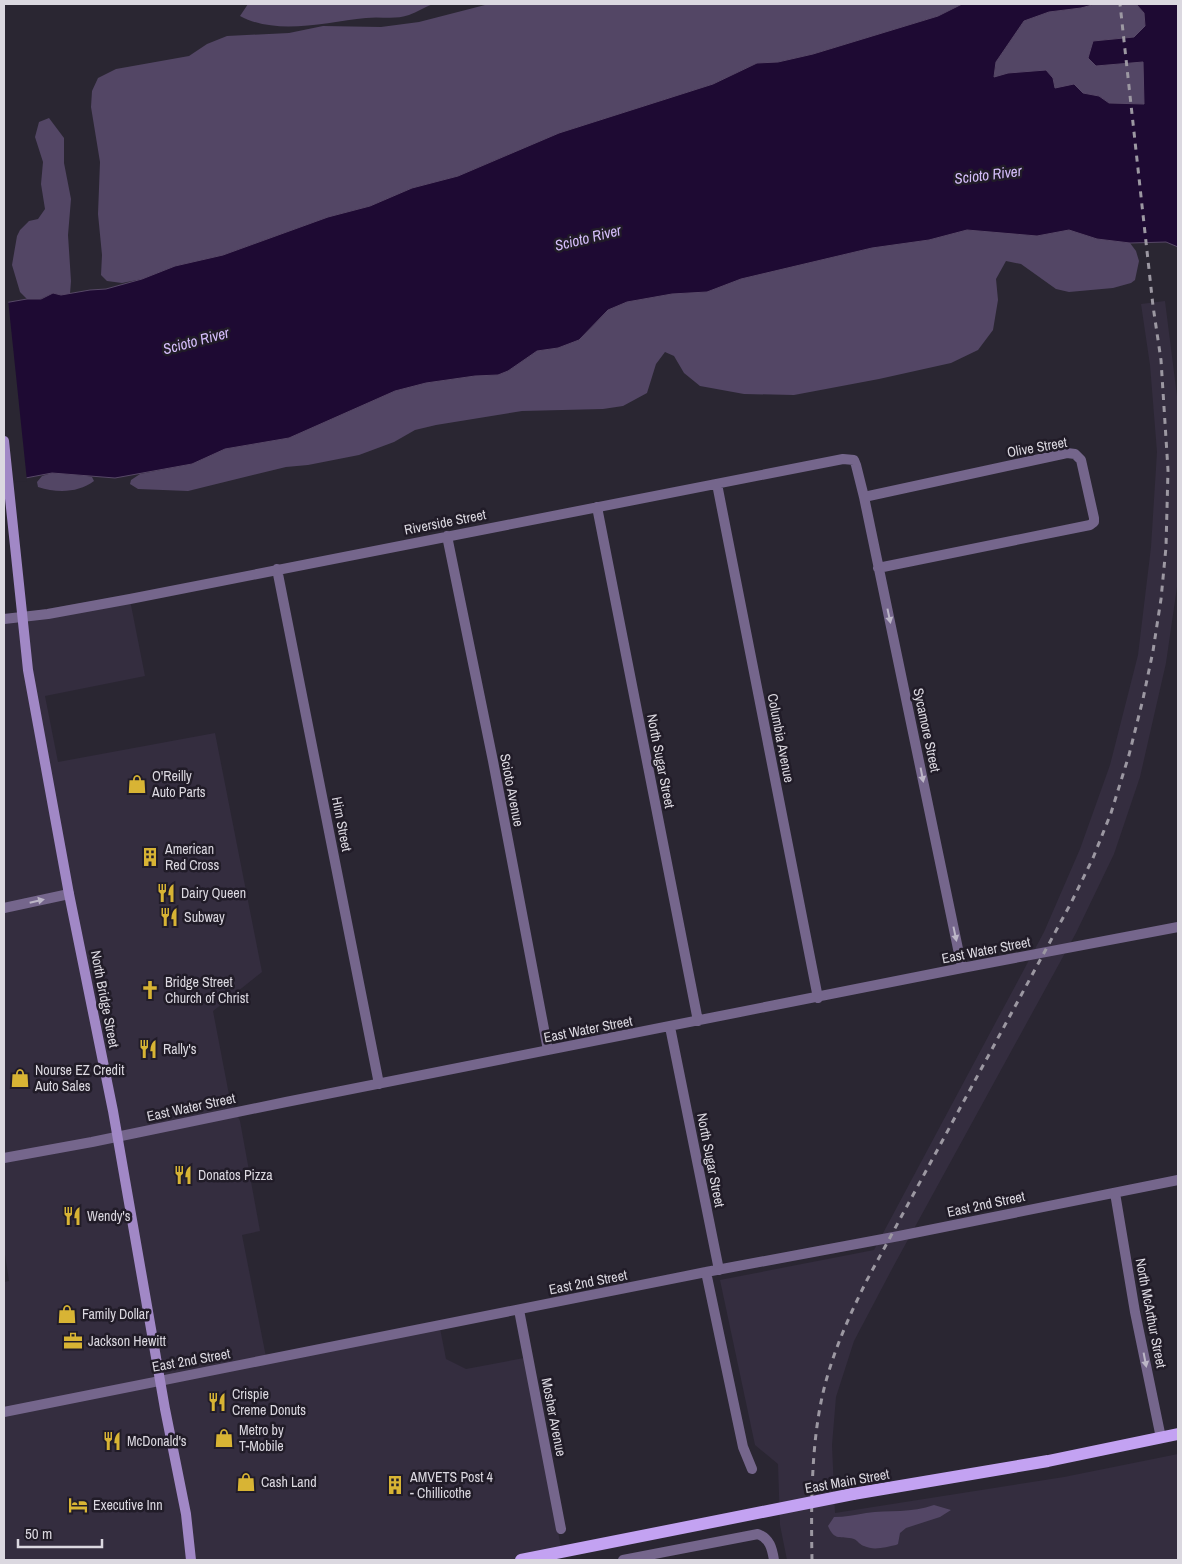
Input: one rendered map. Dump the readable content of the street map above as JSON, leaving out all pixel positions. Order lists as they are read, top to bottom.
{
  "streets": {
    "main road": ["North Bridge Street", "East Main Street"],
    "street": [
      "Olive Street",
      "Riverside Street",
      "Sycamore Street",
      "Columbia Avenue",
      "North Sugar Street",
      "Scioto Avenue",
      "Hirn Street",
      "East Water Street",
      "East 2nd Street",
      "North McArthur Street",
      "Mosher Avenue"
    ]
  },
  "crossings": [
    ["Olive Street", "Riverside Street"],
    ["Olive Street", "Sycamore Street"],
    ["Riverside Street", "Sycamore Street"],
    ["Riverside Street", "Columbia Avenue"],
    ["Riverside Street", "North Sugar Street"],
    ["Riverside Street", "Scioto Avenue"],
    ["Riverside Street", "Hirn Street"],
    ["Riverside Street", "North Bridge Street"],
    ["Sycamore Street", "East Water Street"],
    ["Columbia Avenue", "East Water Street"],
    ["North Sugar Street", "East Water Street"],
    ["North Sugar Street", "East 2nd Street"],
    ["Scioto Avenue", "East Water Street"],
    ["Hirn Street", "East Water Street"],
    ["East Water Street", "North Bridge Street"],
    ["North Bridge Street", "East 2nd Street"],
    ["East 2nd Street", "North McArthur Street"],
    ["East 2nd Street", "Mosher Avenue"],
    ["North McArthur Street", "East Main Street"]
  ],
  "one_way": ["Sycamore Street", "North McArthur Street"],
  "water": ["Scioto River"],
  "places": {
    "shop": [
      "O'Reilly Auto Parts",
      "Nourse EZ Credit Auto Sales",
      "Family Dollar",
      "Metro by T-Mobile",
      "Cash Land"
    ],
    "building": ["American Red Cross", "AMVETS Post 4 - Chillicothe"],
    "restaurant": [
      "Dairy Queen",
      "Subway",
      "Rally's",
      "Donatos Pizza",
      "Wendy's",
      "Crispie Creme Donuts",
      "McDonald's"
    ],
    "church": ["Bridge Street Church of Christ"],
    "office": ["Jackson Hewitt"],
    "hotel": ["Executive Inn"]
  },
  "scale_bar": "50 m"
}
